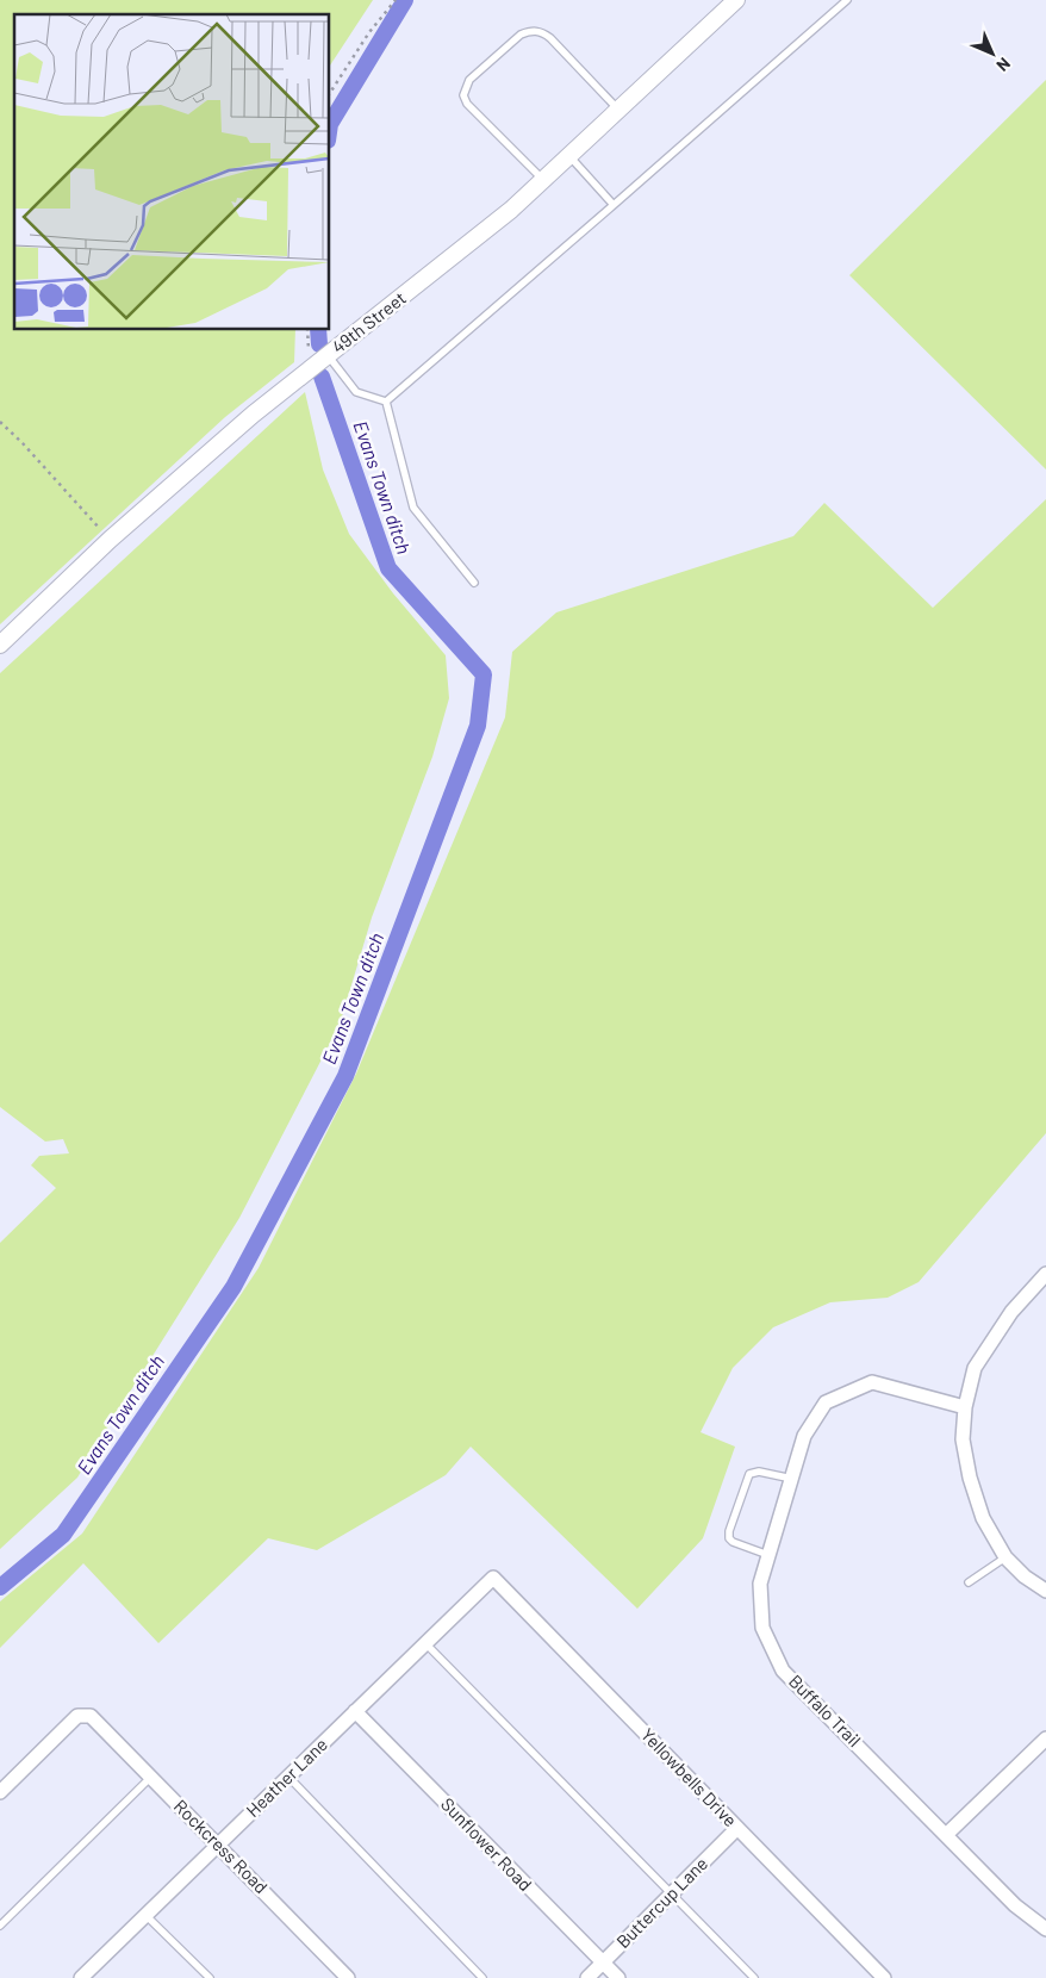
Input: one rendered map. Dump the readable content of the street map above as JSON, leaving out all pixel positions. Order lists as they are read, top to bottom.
{
  "streets": {
    "street": [
      "49th Street",
      "Buffalo Trail",
      "Heather Lane",
      "Yellowbells Drive",
      "Sunflower Road",
      "Rockcress Road",
      "Buttercup Lane"
    ]
  },
  "crossings": [
    ["Heather Lane", "Yellowbells Drive"],
    ["Heather Lane", "Sunflower Road"],
    ["Heather Lane", "Rockcress Road"],
    ["Yellowbells Drive", "Buttercup Lane"],
    ["Sunflower Road", "Buttercup Lane"]
  ],
  "water": ["Evans Town ditch"],
  "north": "bottom right"
}
